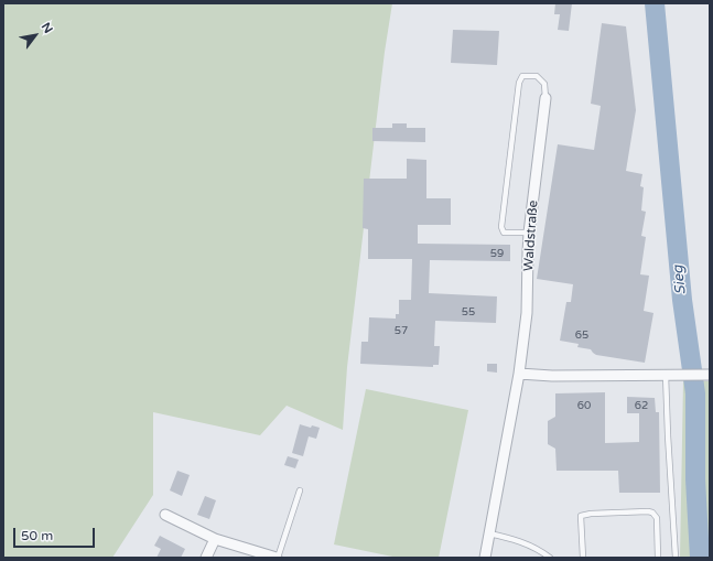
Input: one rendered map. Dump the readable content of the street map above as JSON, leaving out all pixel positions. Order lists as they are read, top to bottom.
{
  "streets": {
    "street": ["Waldstraße"]
  },
  "water": ["Sieg"],
  "house_numbers": [
    "59",
    "55",
    "57",
    "65",
    "60",
    "62"
  ],
  "scale_bar": "50 m",
  "north": "top right"
}
